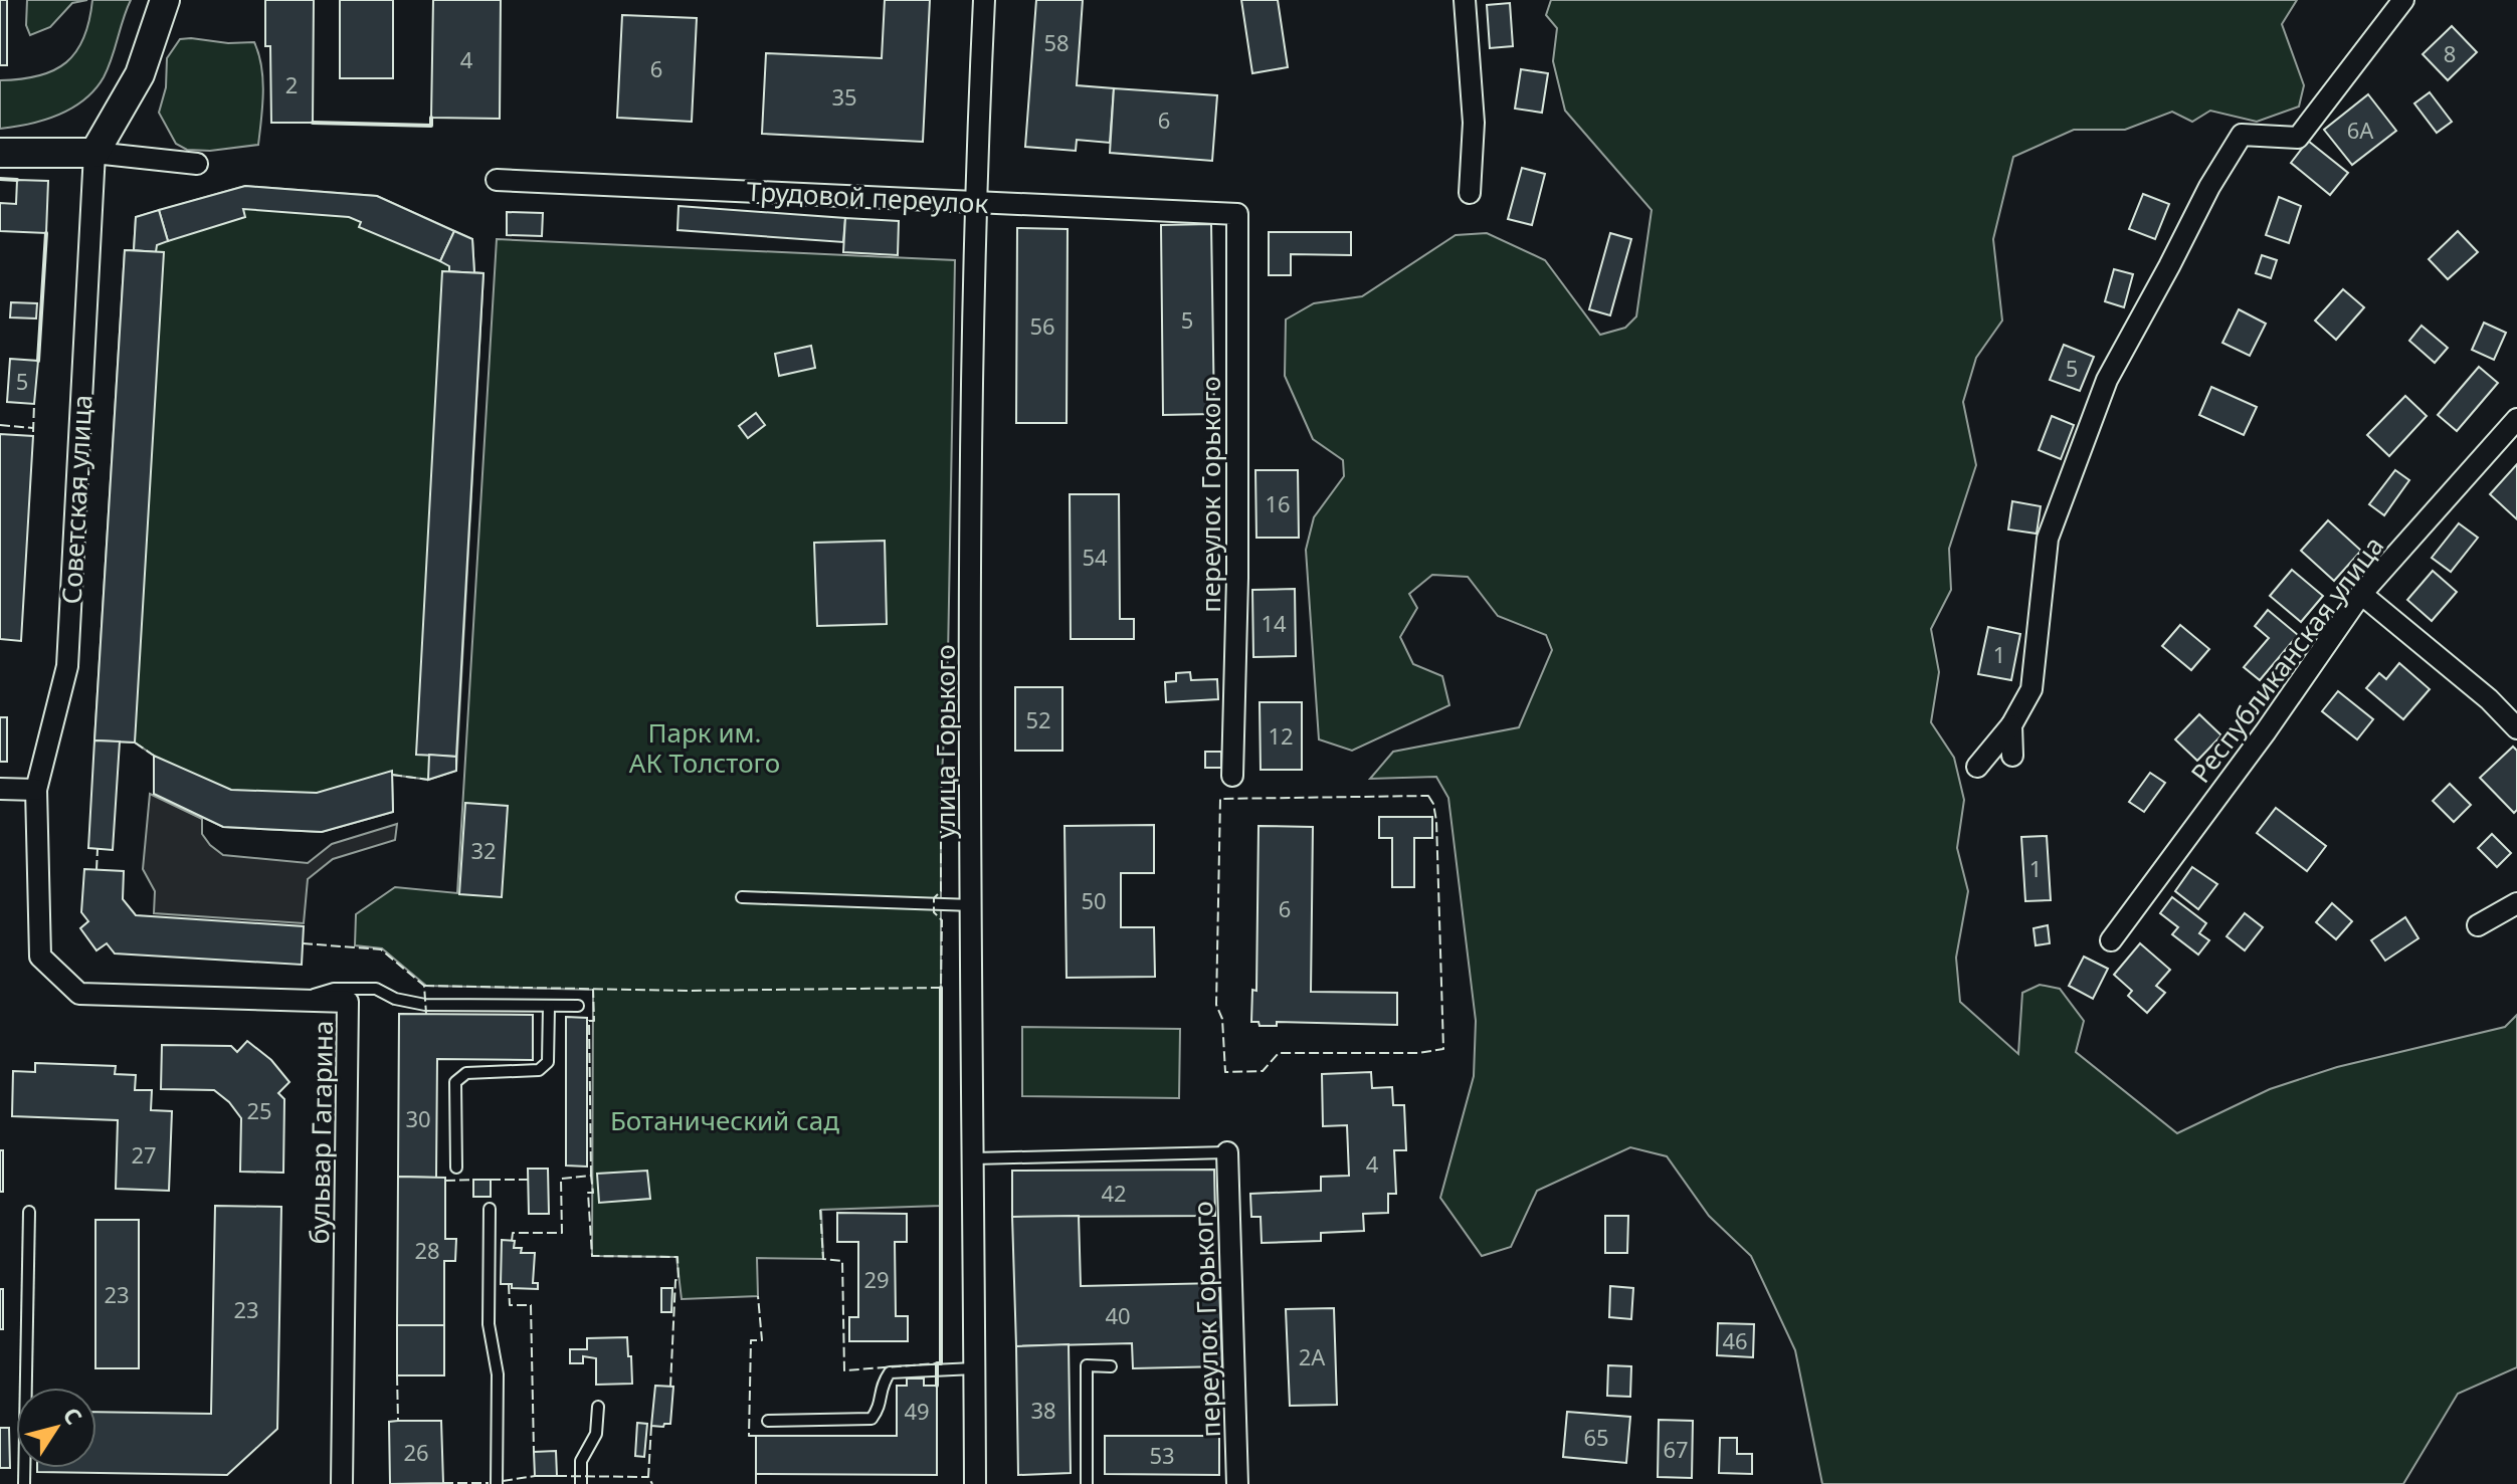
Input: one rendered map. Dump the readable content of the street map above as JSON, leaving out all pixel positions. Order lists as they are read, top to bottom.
{
  "streets": {
    "main road": ["Советская улица"],
    "street": [
      "Трудовой переулок",
      "переулок Горького",
      "Республиканская улица",
      "улица Горького",
      "бульвар Гагарина"
    ]
  },
  "crossings": [
    ["Трудовой переулок", "переулок Горького"],
    ["Трудовой переулок", "улица Горького"],
    ["Советская улица", "бульвар Гагарина"]
  ],
  "parks": ["Парк им. АК Толстого", "Ботанический сад"],
  "house_numbers": [
    "58",
    "8",
    "4",
    "6",
    "2",
    "35",
    "6",
    "6А",
    "5",
    "56",
    "5",
    "5",
    "16",
    "54",
    "14",
    "1",
    "52",
    "12",
    "32",
    "1",
    "50",
    "6",
    "25",
    "30",
    "27",
    "4",
    "42",
    "28",
    "29",
    "23",
    "23",
    "40",
    "46",
    "2А",
    "38",
    "49",
    "65",
    "67",
    "26",
    "53"
  ],
  "north": "top right"
}
